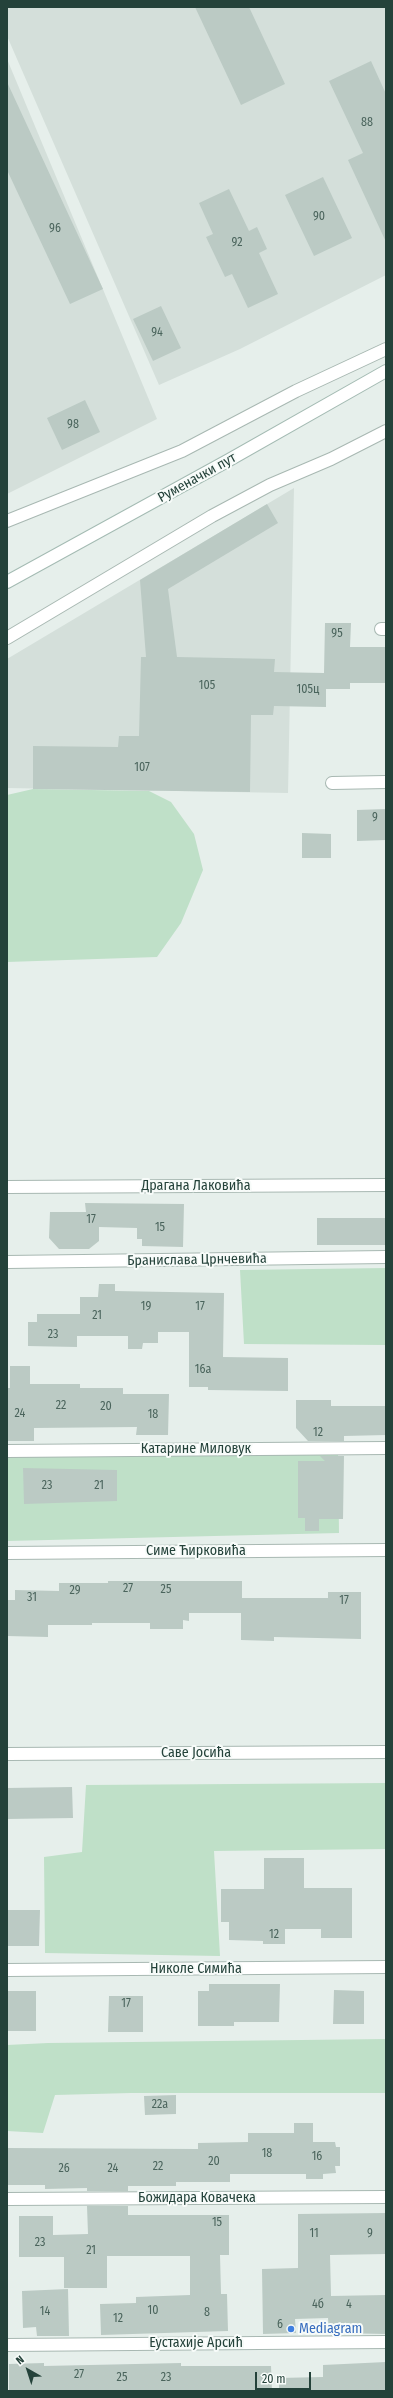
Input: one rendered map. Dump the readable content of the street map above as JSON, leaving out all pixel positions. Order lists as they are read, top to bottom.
{
  "streets": {
    "street": [
      "Руменачки пут",
      "Драгана Лаковића",
      "Бранислава Црнчевића",
      "Катарине Миловук",
      "Симе Ћирковића",
      "Саве Јосића",
      "Николе Симића",
      "Божидара Ковачека",
      "Еустахије Арсић"
    ]
  },
  "places": ["Mediagram"],
  "house_numbers": [
    "88",
    "90",
    "96",
    "92",
    "94",
    "98",
    "95",
    "105",
    "105ц",
    "107",
    "9",
    "17",
    "15",
    "19",
    "17",
    "21",
    "23",
    "16a",
    "22",
    "20",
    "24",
    "18",
    "12",
    "23",
    "21",
    "27",
    "25",
    "29",
    "31",
    "17",
    "12",
    "17",
    "22a",
    "18",
    "16",
    "20",
    "22",
    "26",
    "24",
    "15",
    "11",
    "9",
    "23",
    "21",
    "4б",
    "4",
    "10",
    "14",
    "8",
    "12",
    "6",
    "27",
    "25",
    "23"
  ],
  "scale_bar": "20 m",
  "north": "top left"
}
